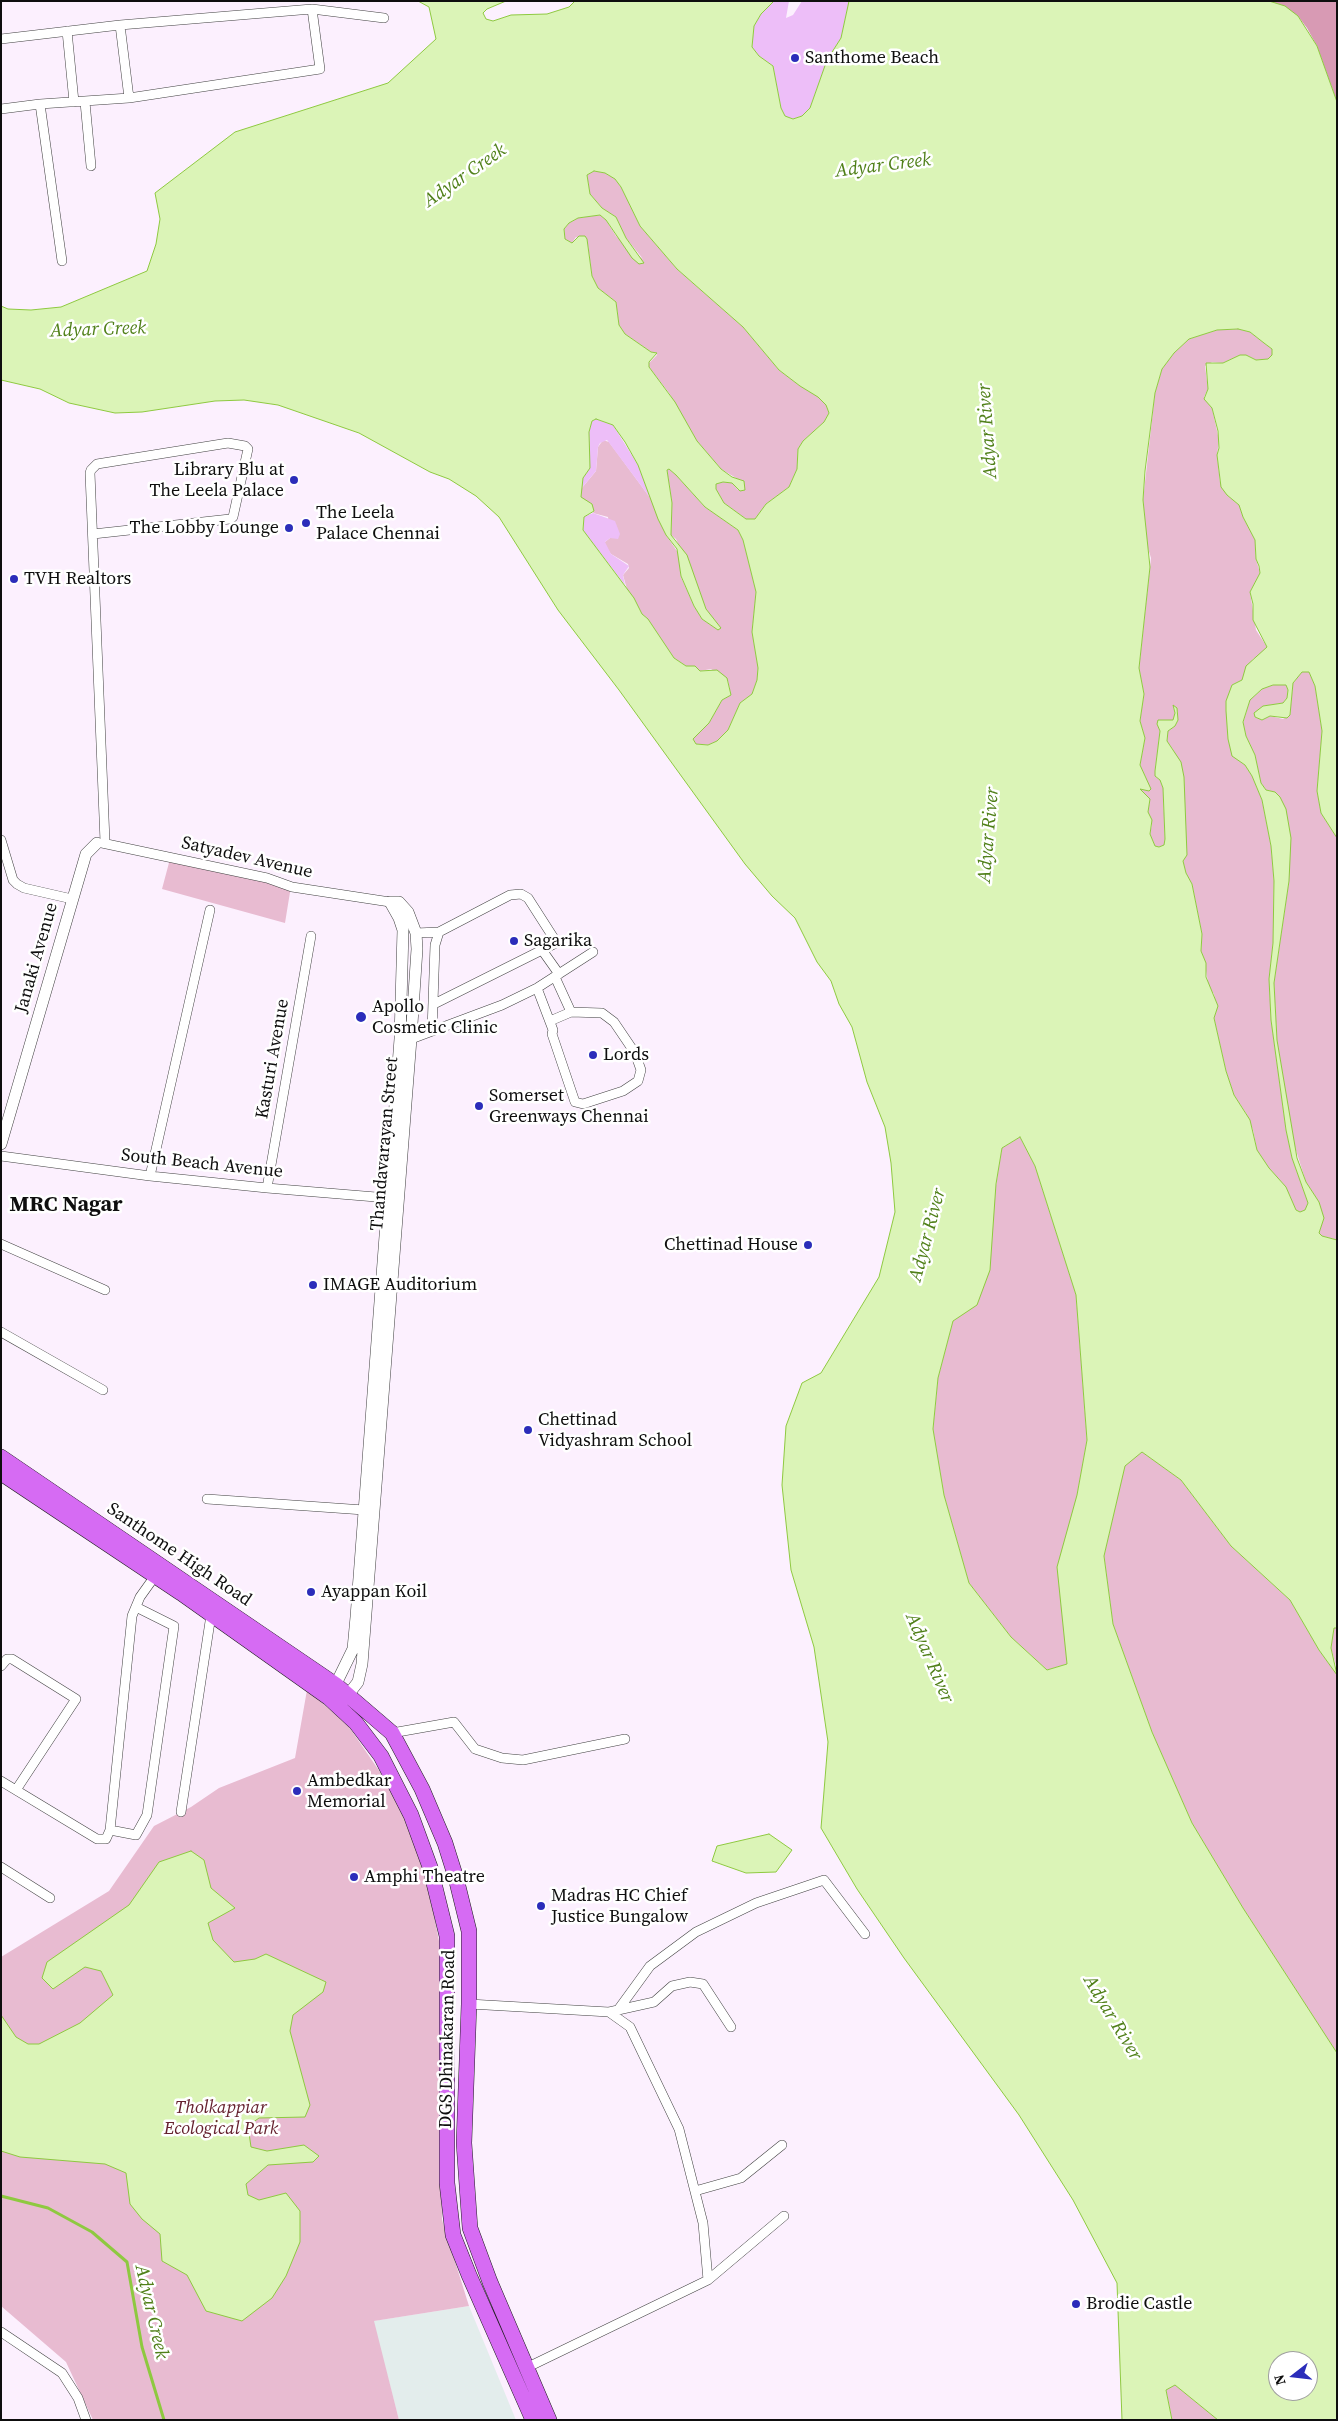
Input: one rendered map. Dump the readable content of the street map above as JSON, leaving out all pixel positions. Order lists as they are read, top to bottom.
{
  "streets": {
    "main road": ["Santhome High Road", "DGS Dhinakaran Road"],
    "street": [
      "Satyadev Avenue",
      "Janaki Avenue",
      "Kasturi Avenue",
      "Thandavarayan Street",
      "South Beach Avenue"
    ]
  },
  "crossings": [
    ["Satyadev Avenue", "Janaki Avenue"],
    ["Satyadev Avenue", "Thandavarayan Street"],
    ["Kasturi Avenue", "South Beach Avenue"],
    ["Thandavarayan Street", "South Beach Avenue"],
    ["Thandavarayan Street", "Santhome High Road"],
    ["Thandavarayan Street", "DGS Dhinakaran Road"],
    ["Santhome High Road", "DGS Dhinakaran Road"]
  ],
  "districts": ["MRC Nagar"],
  "water": ["Adyar Creek", "Adyar River"],
  "parks": ["Tholkappiar Ecological Park"],
  "places": [
    "Santhome Beach",
    "Library Blu at The Leela Palace",
    "The Leela Palace Chennai",
    "The Lobby Lounge",
    "TVH Realtors",
    "Sagarika",
    "Apollo Cosmetic Clinic",
    "Lords",
    "Somerset Greenways Chennai",
    "Chettinad House",
    "IMAGE Auditorium",
    "Chettinad Vidyashram School",
    "Ayappan Koil",
    "Ambedkar Memorial",
    "Amphi Theatre",
    "Madras HC Chief Justice Bungalow",
    "Brodie Castle"
  ],
  "north": "left"
}
